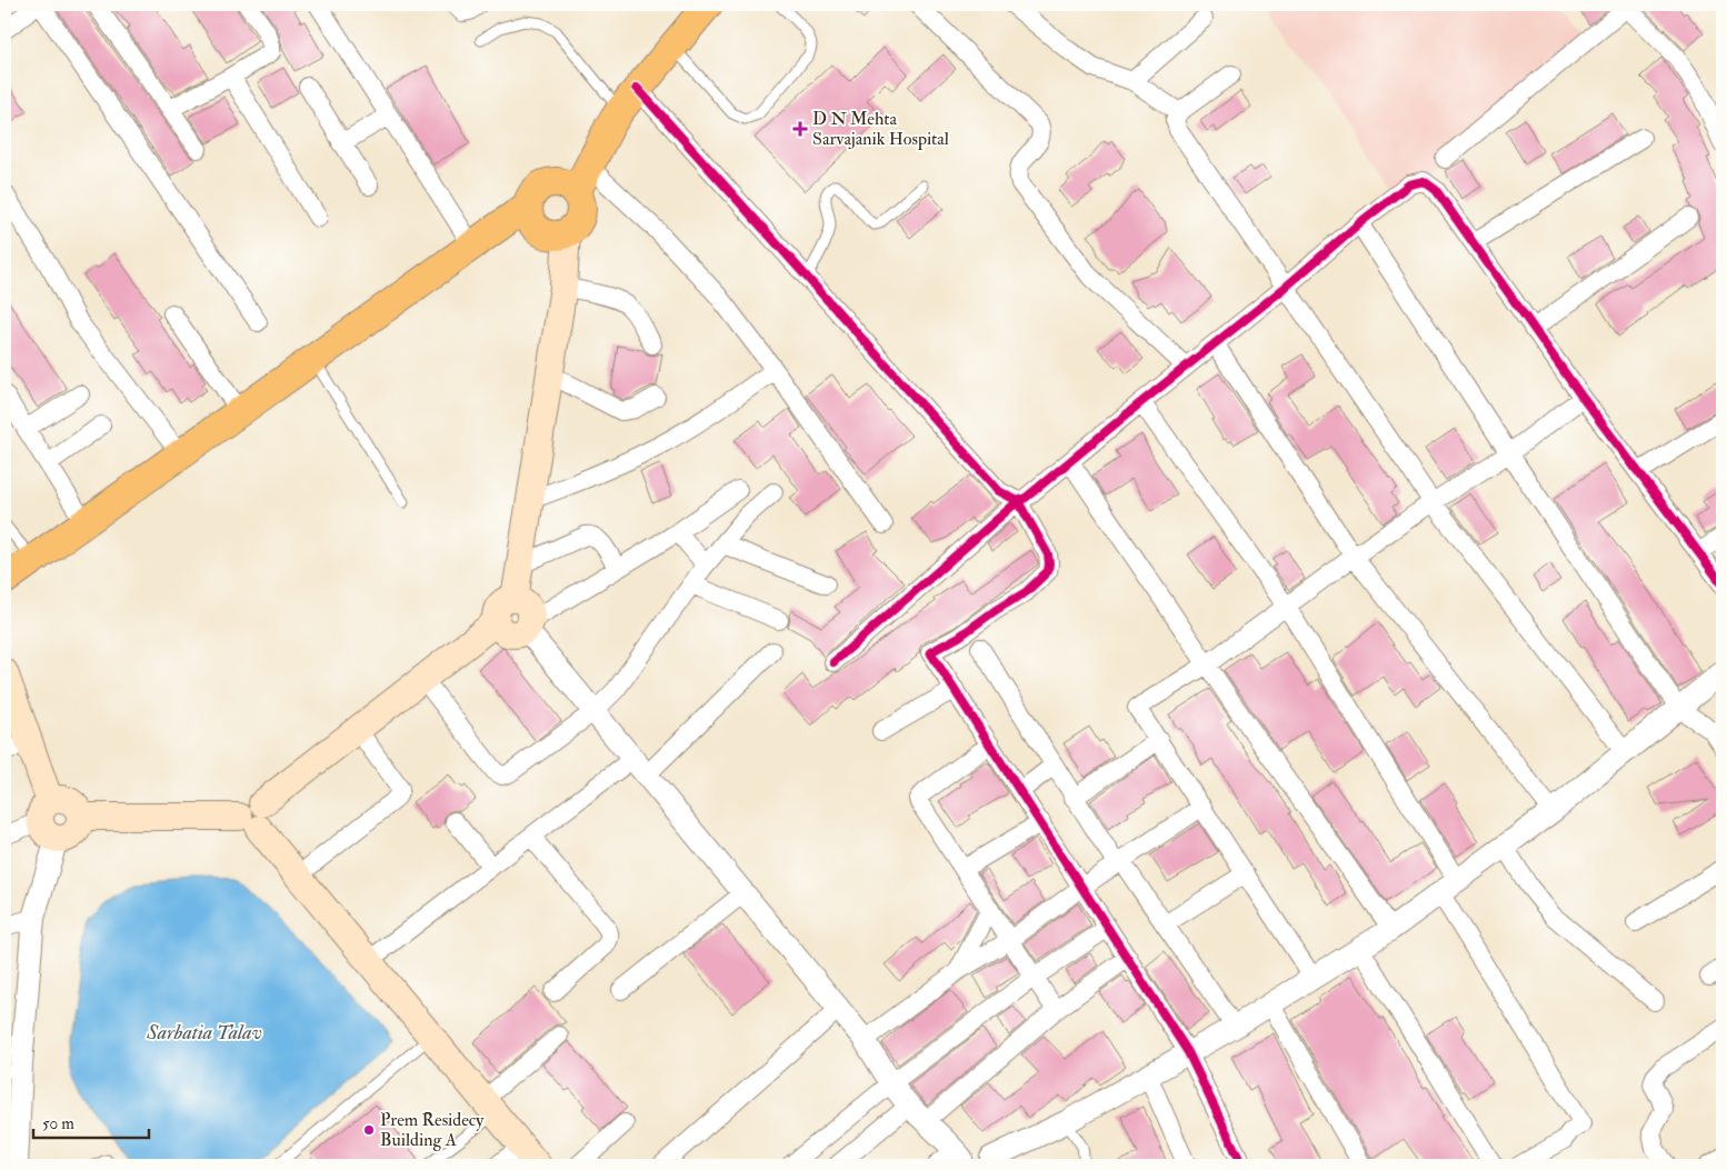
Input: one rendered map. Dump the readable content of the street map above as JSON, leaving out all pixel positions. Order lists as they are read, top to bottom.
{
  "water": ["Sarbatia Talav"],
  "places": {
    "health": ["D N Mehta Sarvajanik Hospital"],
    "other": ["Prem Residecy Building A"]
  },
  "scale_bar": "50 m"
}
